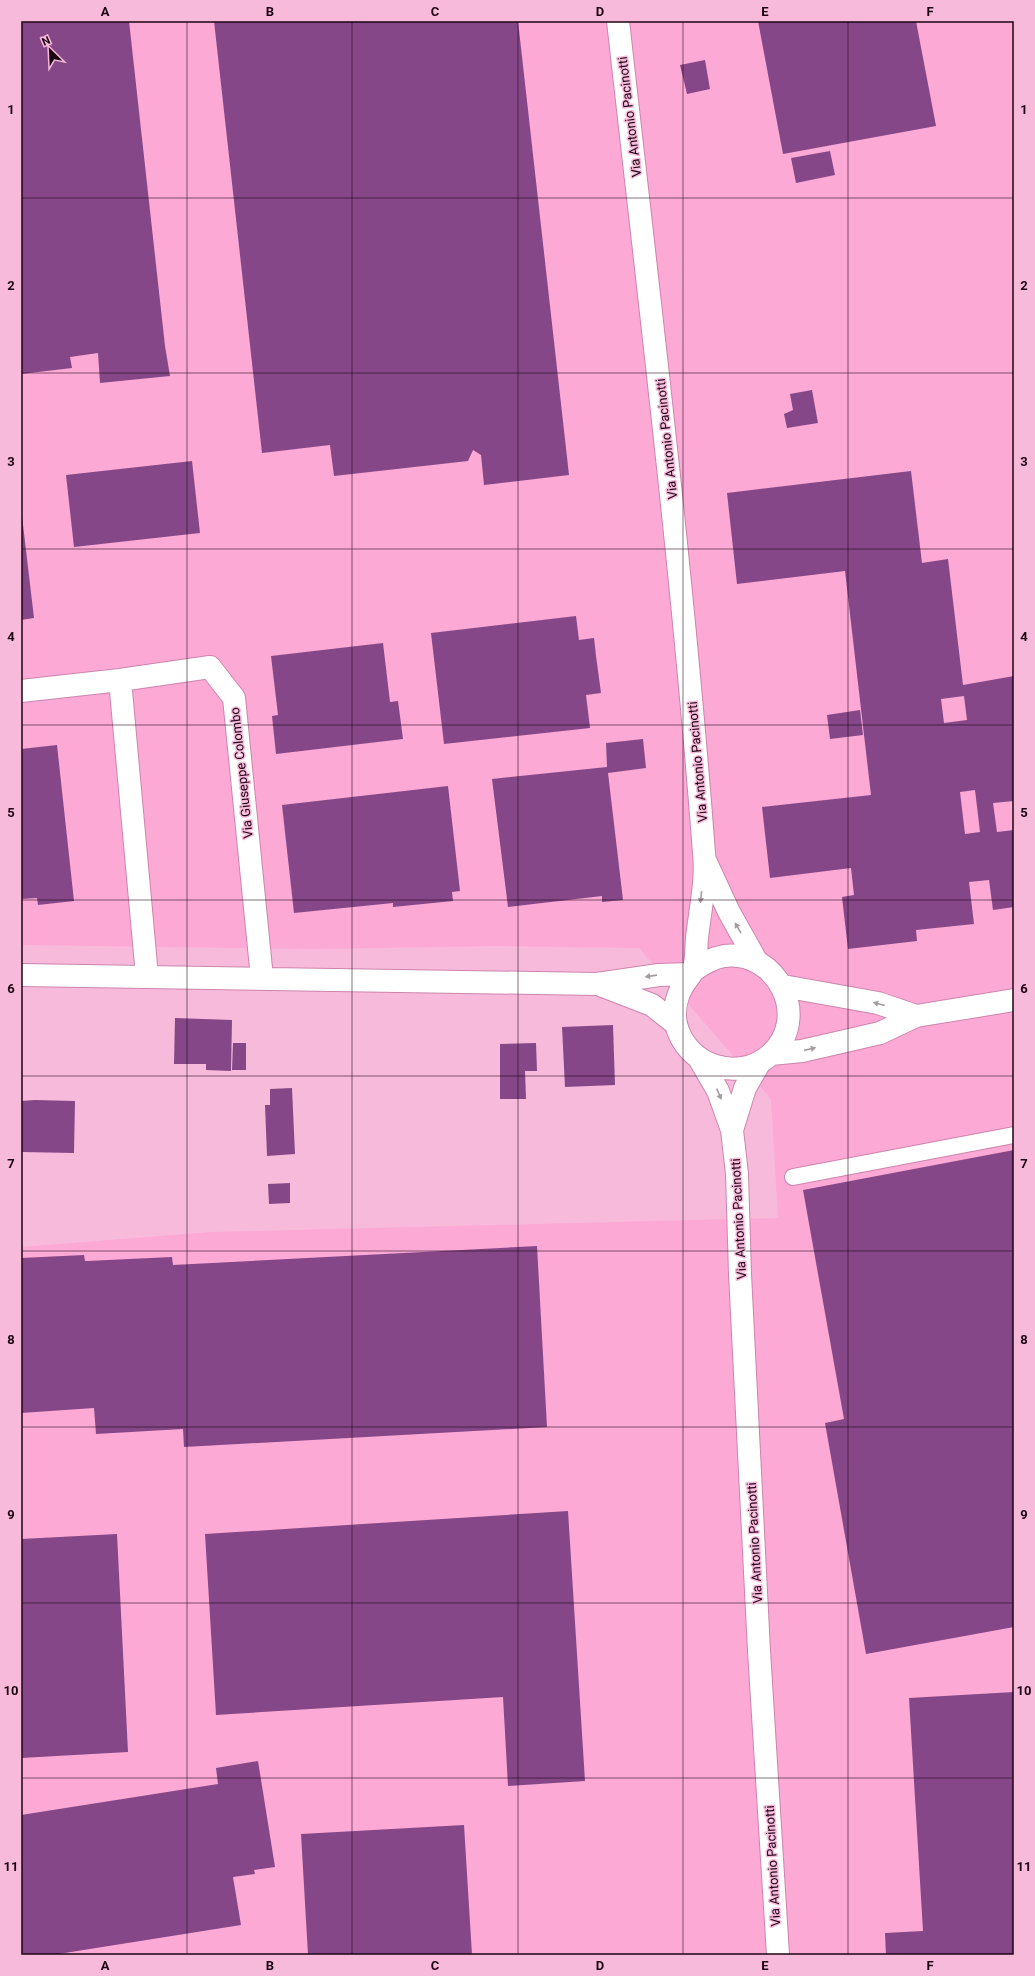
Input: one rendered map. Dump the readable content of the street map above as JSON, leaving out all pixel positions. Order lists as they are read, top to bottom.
{
  "streets": {
    "street": ["Via Antonio Pacinotti", "Via Giuseppe Colombo"]
  },
  "north": "top left",
  "grid": {
    "columns": [
      "A",
      "B",
      "C",
      "D",
      "E",
      "F"
    ],
    "rows": [
      "1",
      "2",
      "3",
      "4",
      "5",
      "6",
      "7",
      "8",
      "9",
      "10",
      "11"
    ]
  }
}
